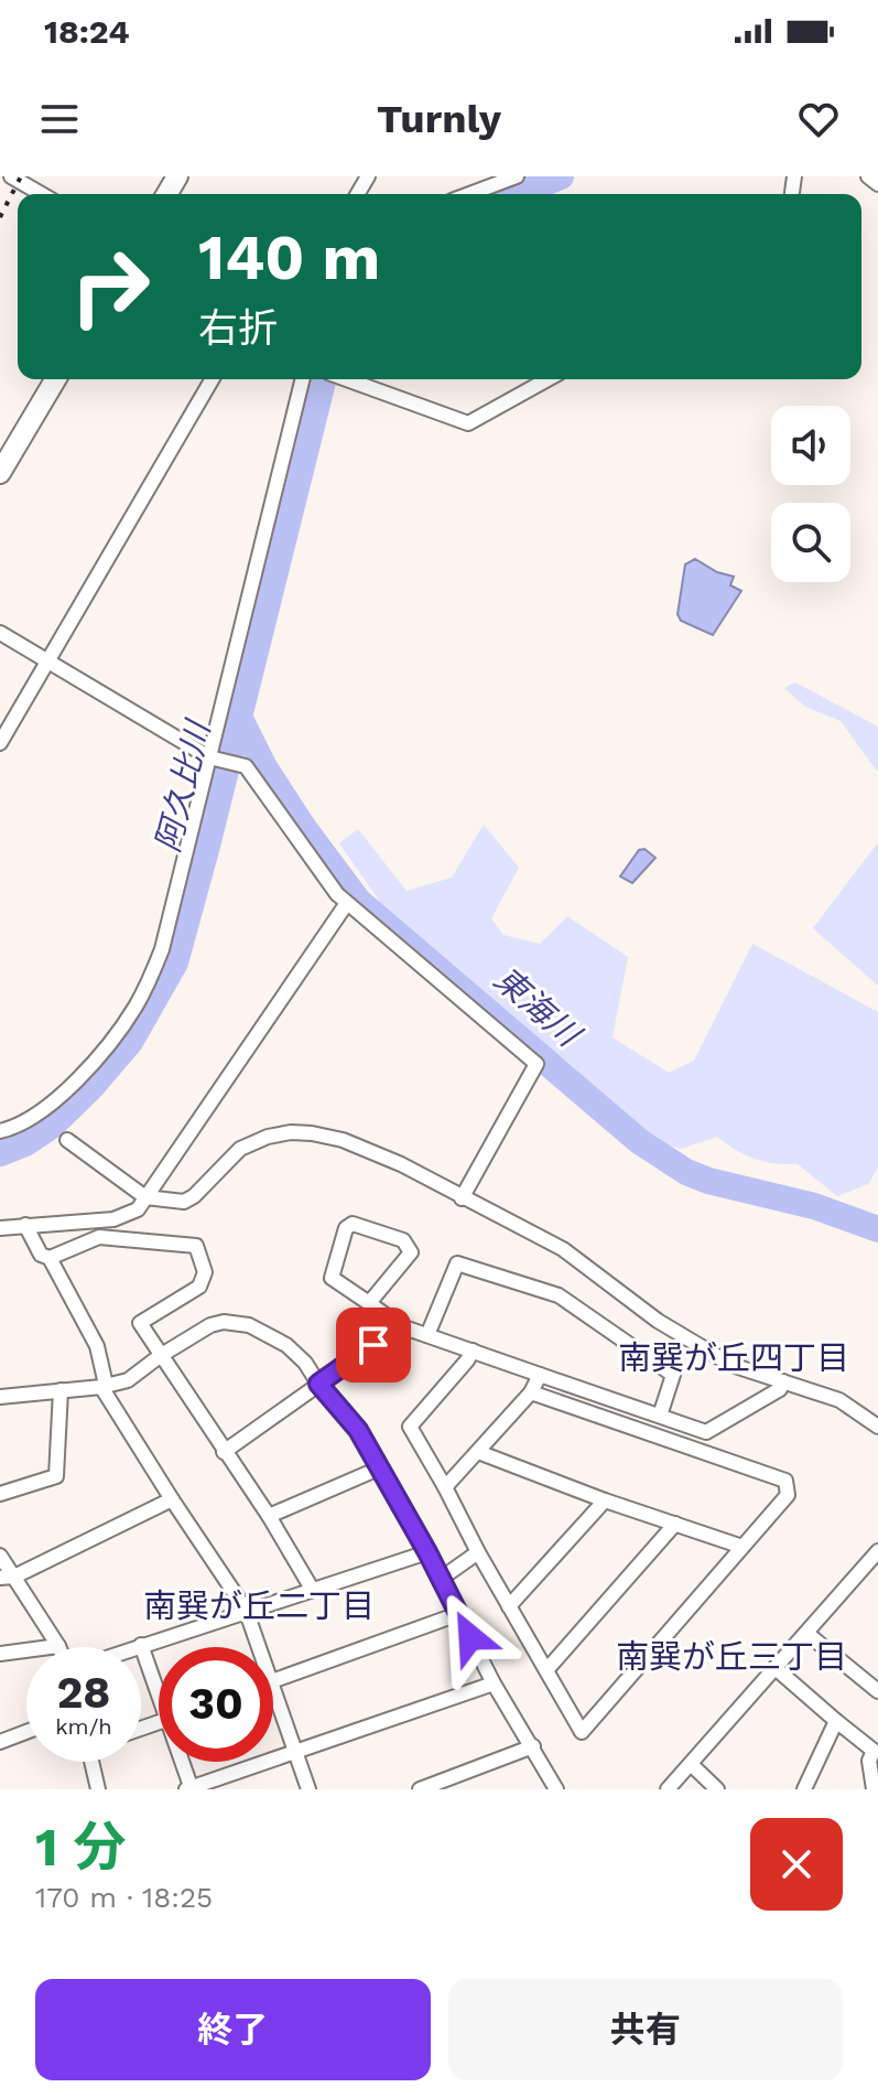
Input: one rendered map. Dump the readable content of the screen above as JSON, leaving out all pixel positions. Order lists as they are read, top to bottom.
{
  "districts": ["南巽が丘四丁目", "南巽が丘二丁目", "南巽が丘三丁目"],
  "water": ["阿久比川", "東海川"],
  "page": {
    "status": "18:24",
    "header": "Turnly",
    "turn": ["140 m", "右折"],
    "speed": "28 km/h",
    "limit": "30",
    "heading": ["1 分", "170 m · 18:25"],
    "buttons": ["終了", "共有"]
  }
}
